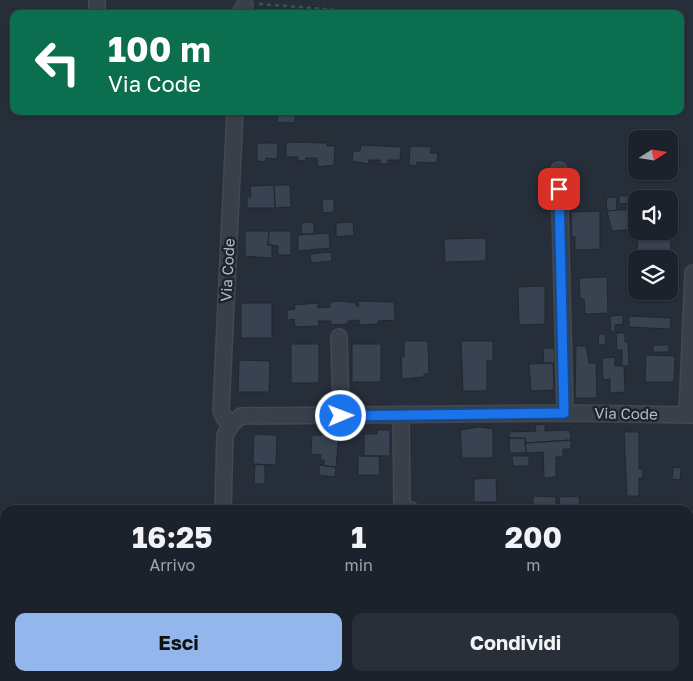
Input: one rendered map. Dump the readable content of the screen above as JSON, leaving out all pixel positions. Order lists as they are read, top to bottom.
{
  "streets": {
    "street": ["Via Code"]
  },
  "north": "right",
  "page": {
    "turn": ["100 m", "Via Code"],
    "eta": [
      "16:25",
      "Arrivo",
      "1",
      "min",
      "200",
      "m"
    ],
    "buttons": ["Esci", "Condividi"]
  }
}
